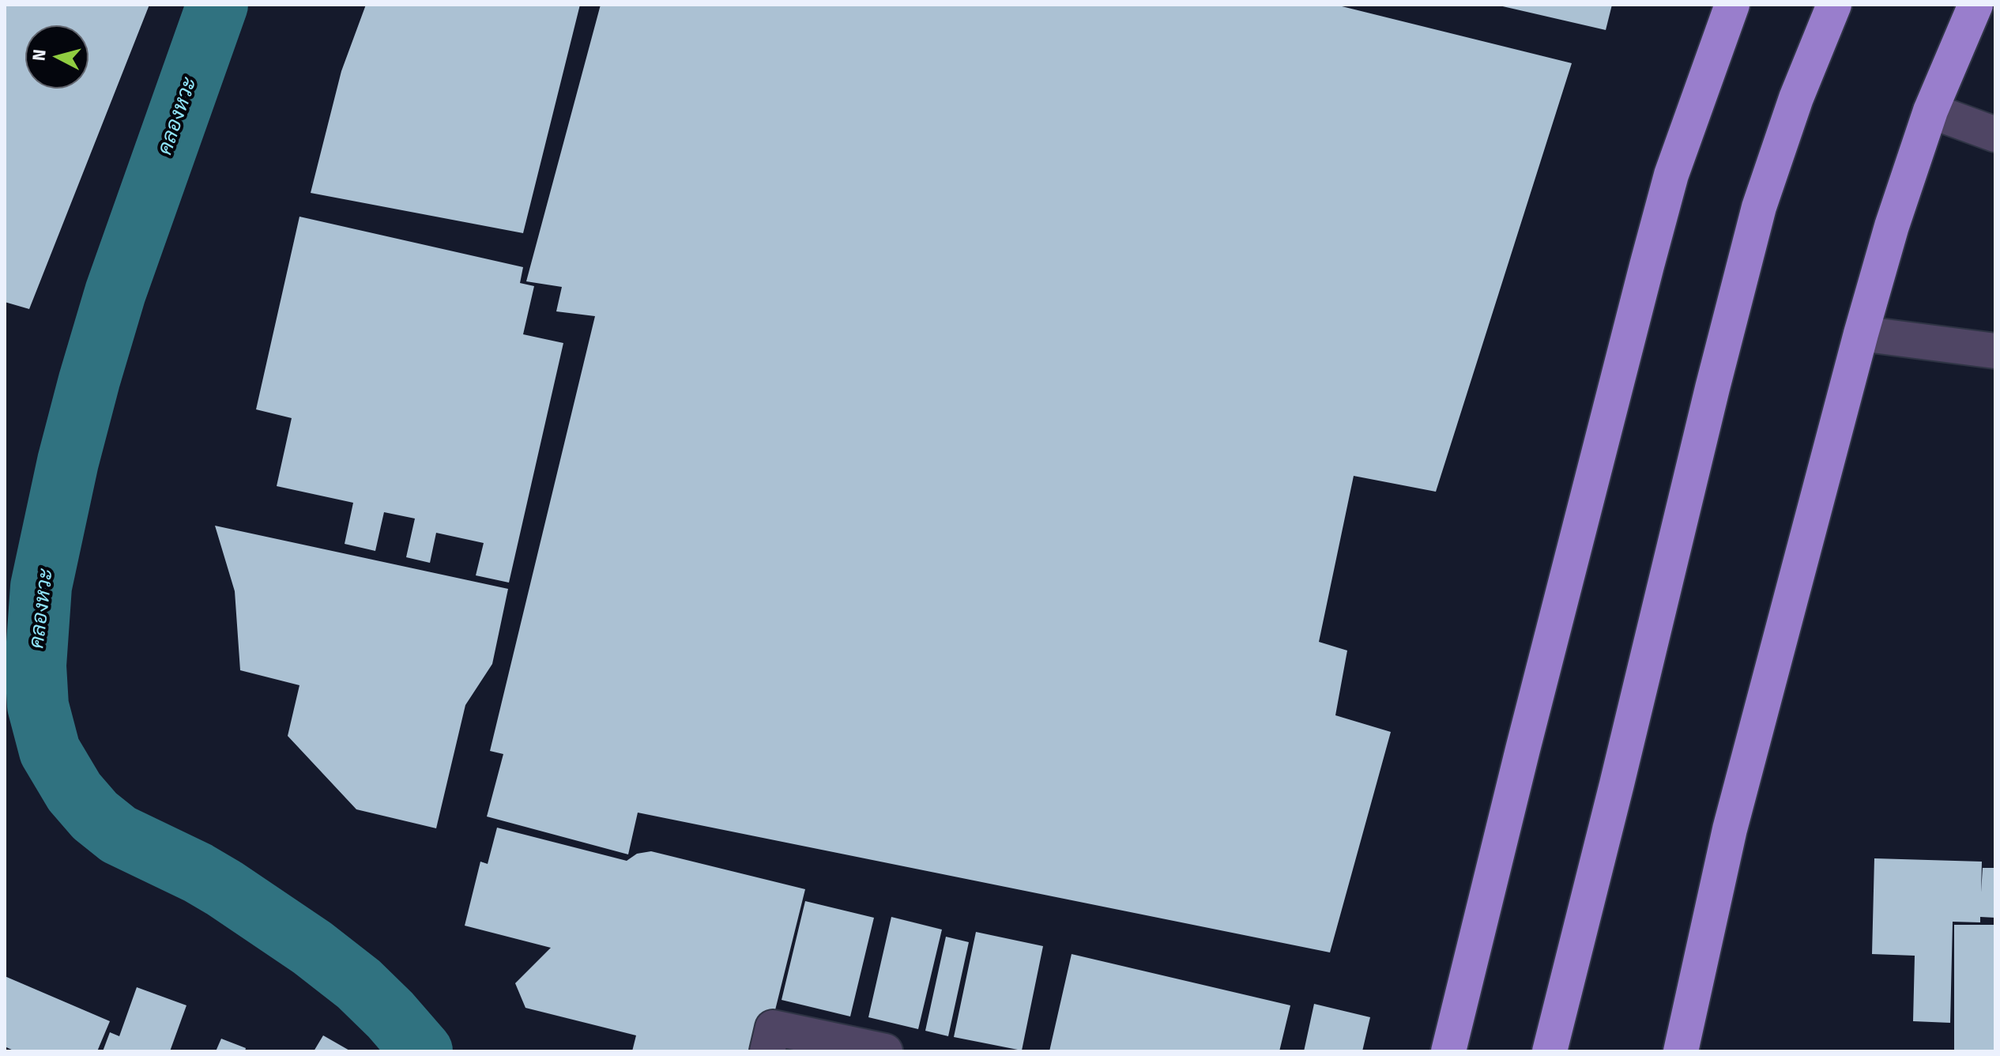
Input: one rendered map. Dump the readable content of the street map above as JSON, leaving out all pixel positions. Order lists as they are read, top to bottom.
{
  "water": ["คลองหวะ"],
  "north": "left"
}
